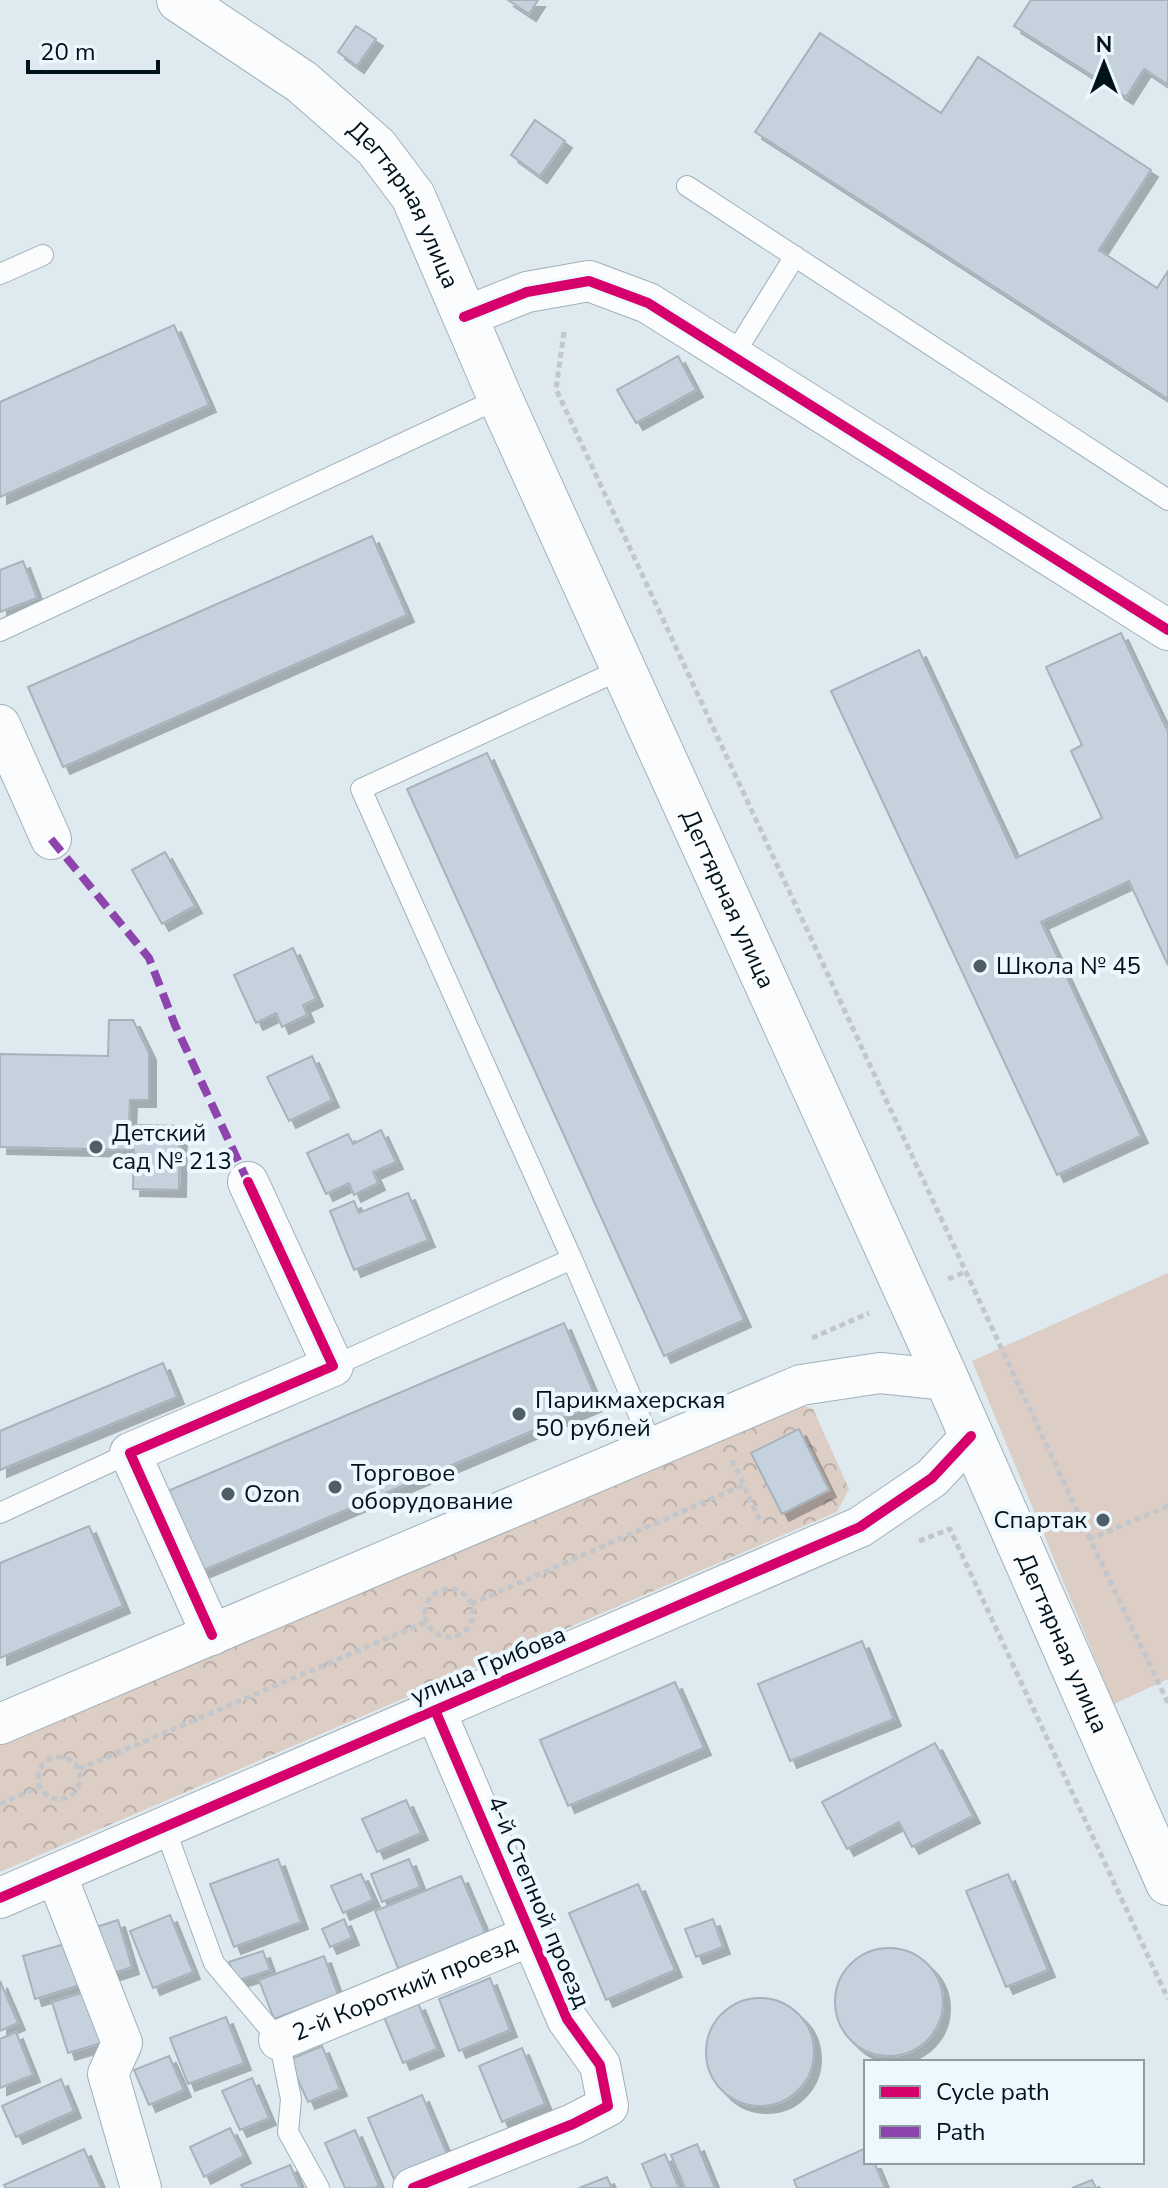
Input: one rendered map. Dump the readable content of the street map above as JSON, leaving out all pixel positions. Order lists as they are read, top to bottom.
{
  "streets": {
    "main road": ["Дегтярная улица"],
    "street": ["улица Грибова", "4-й Степной проезд", "2-й Короткий проезд"]
  },
  "crossings": [
    ["Дегтярная улица", "улица Грибова"],
    ["улица Грибова", "4-й Степной проезд"],
    ["4-й Степной проезд", "2-й Короткий проезд"]
  ],
  "places": [
    "Школа № 45",
    "Детский сад № 213",
    "Парикмахерская 50 рублей",
    "Торговое оборудование",
    "Ozon",
    "Спартак"
  ],
  "legend": ["Cycle path", "Path"],
  "scale_bar": "20 m",
  "north": "top"
}
